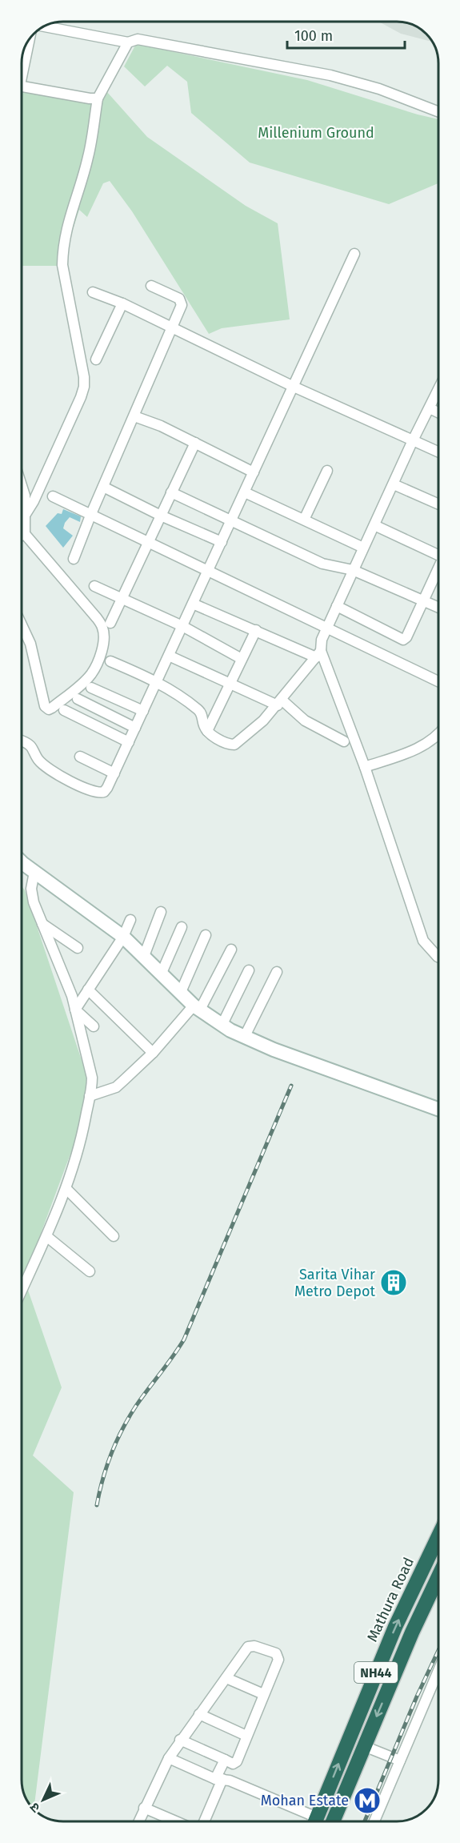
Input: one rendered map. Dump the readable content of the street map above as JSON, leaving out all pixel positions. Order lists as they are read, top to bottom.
{
  "streets": {
    "highway": ["Mathura Road", "NH44"]
  },
  "parks": ["Millenium Ground"],
  "places": {
    "building": ["Sarita Vihar Metro Depot"],
    "metro station": ["Mohan Estate"]
  },
  "scale_bar": "100 m",
  "north": "bottom left"
}
